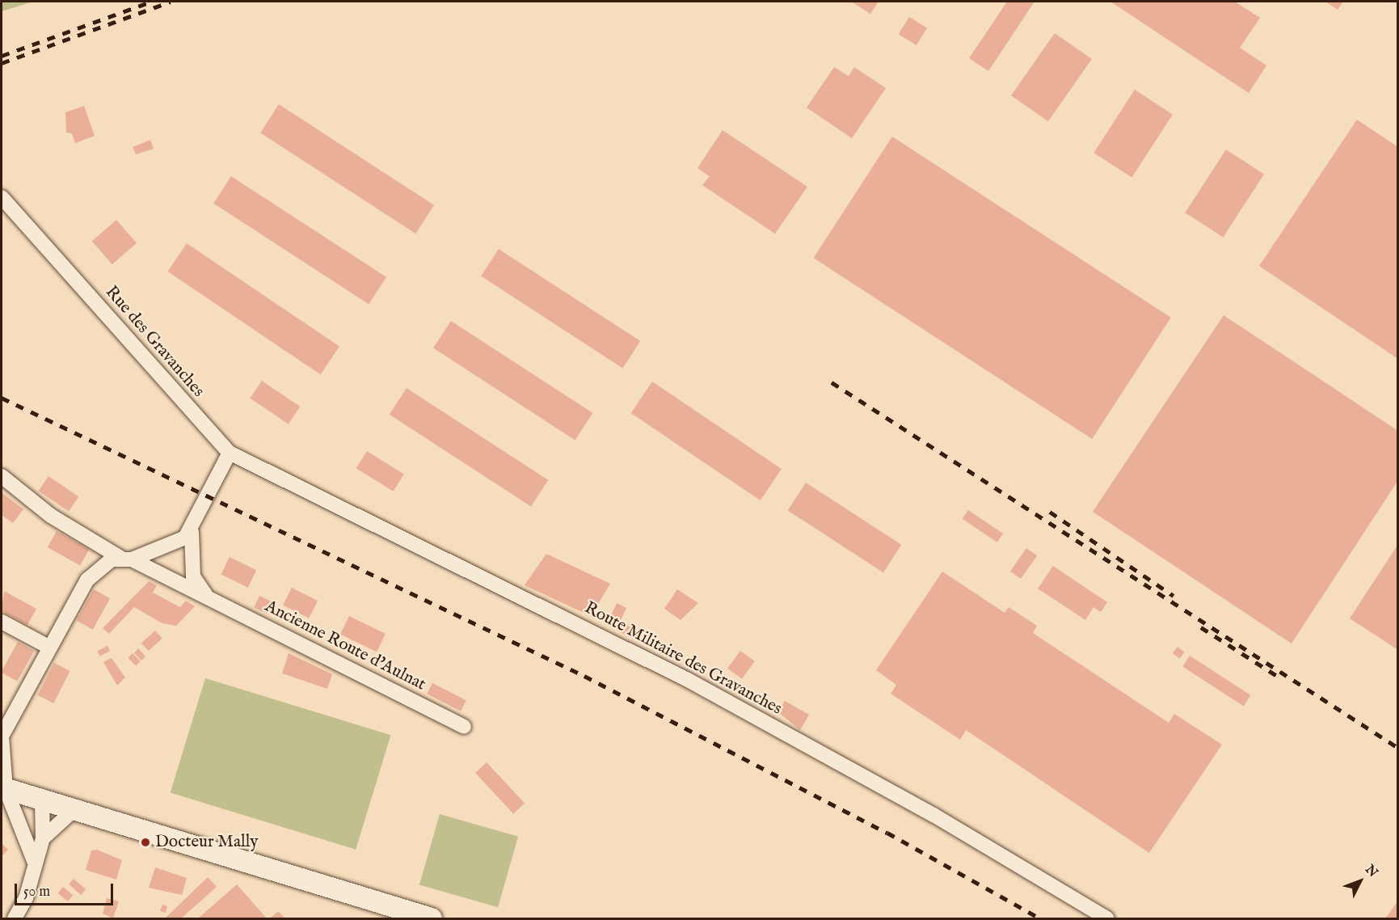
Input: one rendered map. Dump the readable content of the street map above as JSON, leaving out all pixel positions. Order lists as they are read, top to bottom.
{
  "streets": {
    "street": ["Rue des Gravanches", "Ancienne Route d'Aulnat", "Route Militaire des Gravanches"]
  },
  "crossings": [
    ["Rue des Gravanches", "Route Militaire des Gravanches"]
  ],
  "places": ["Docteur Mally"],
  "scale_bar": "50 m",
  "north": "top right"
}
